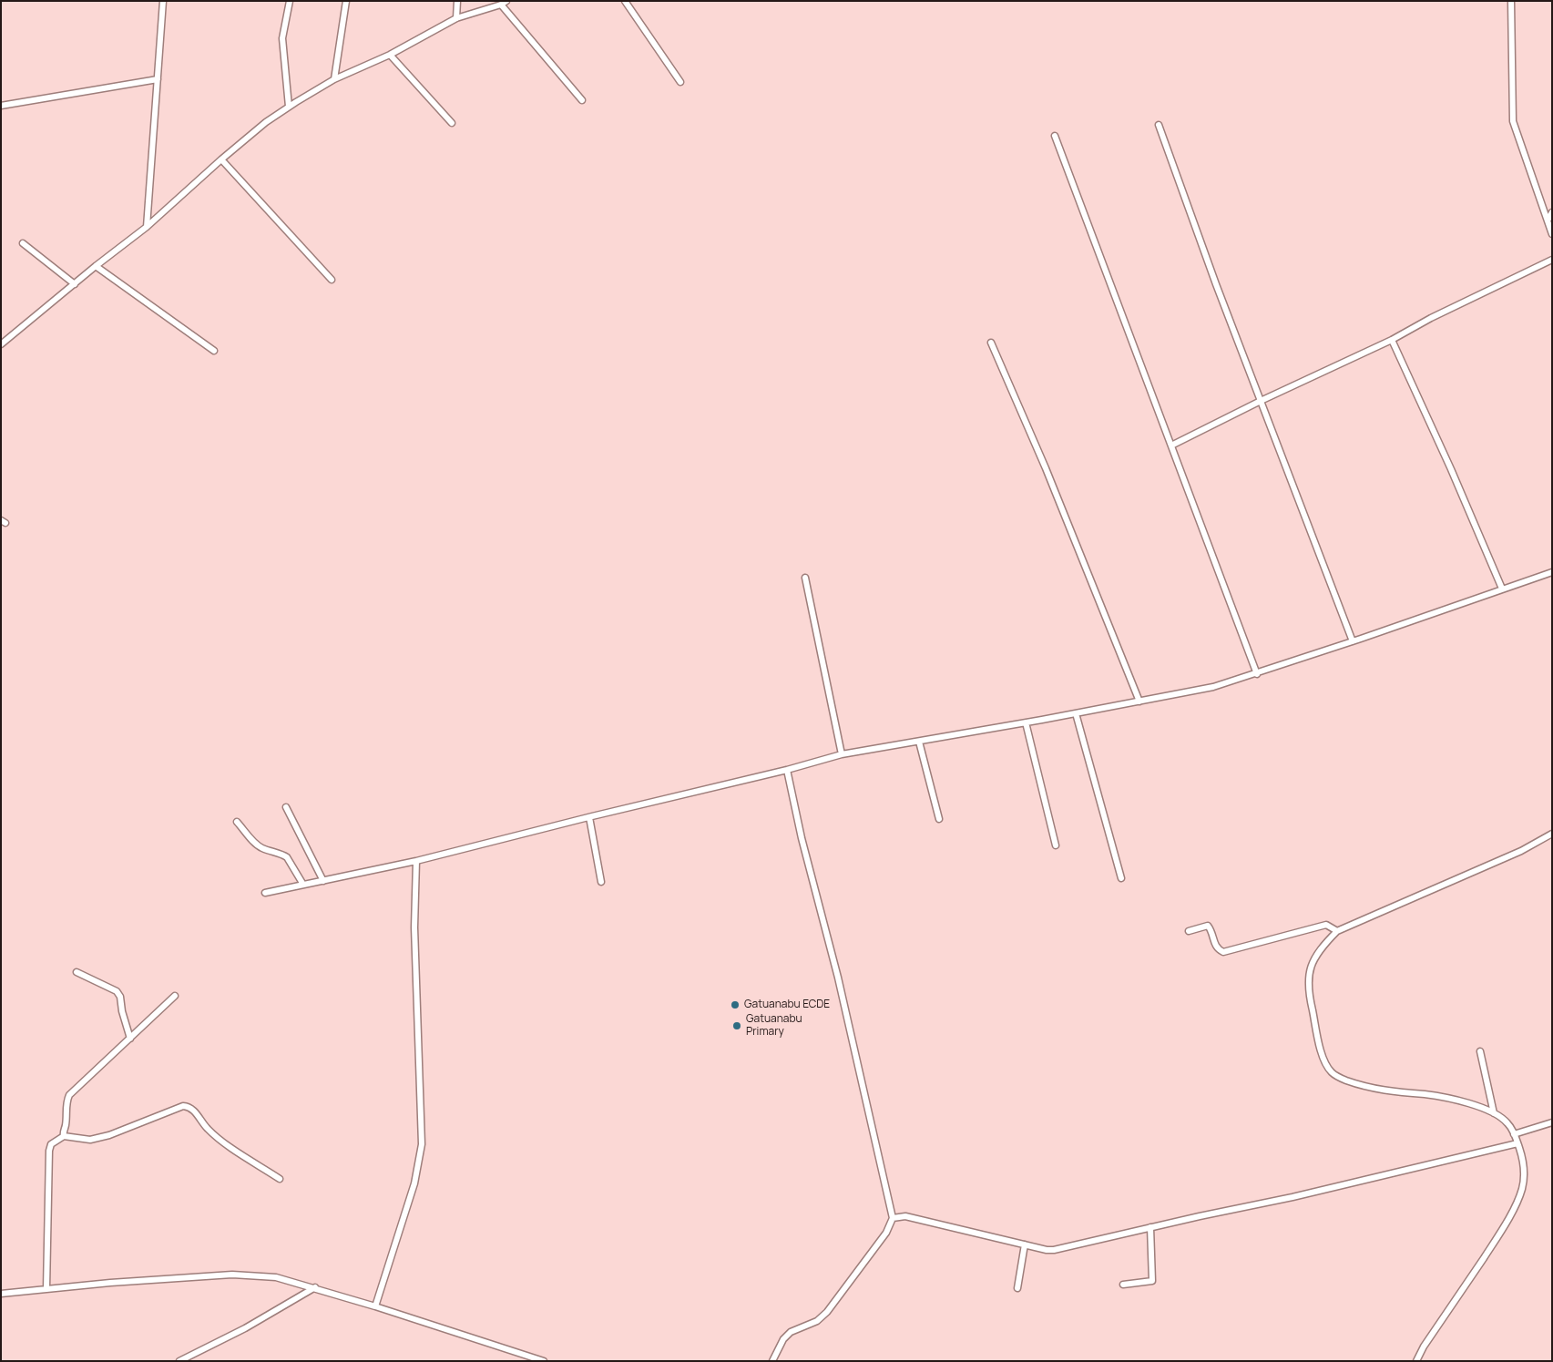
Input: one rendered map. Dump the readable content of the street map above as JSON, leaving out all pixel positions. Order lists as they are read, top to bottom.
{
  "places": ["Gatuanabu ECDE", "Gatuanabu Primary"]
}
